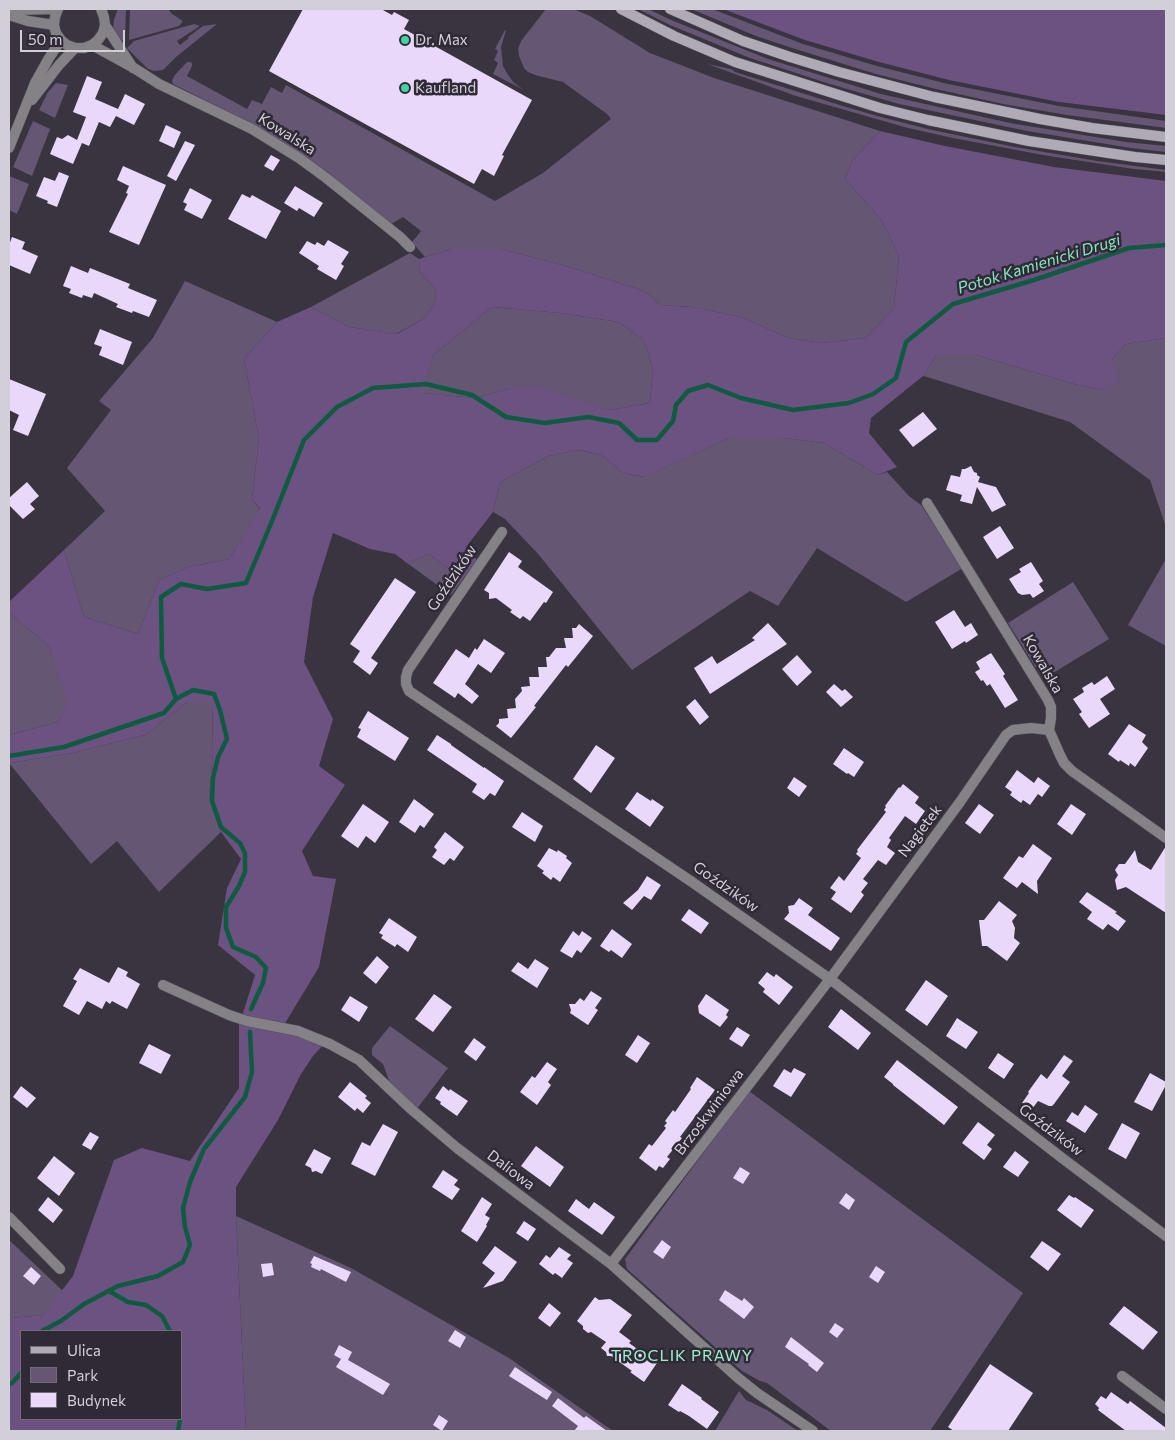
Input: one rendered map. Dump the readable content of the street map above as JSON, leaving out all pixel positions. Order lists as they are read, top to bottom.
{
  "streets": {
    "street": [
      "Kowalska",
      "Goździków",
      "Nagietek",
      "Brzoskwiniowa",
      "Daliowa"
    ]
  },
  "crossings": [
    ["Kowalska", "Nagietek"],
    ["Goździków", "Nagietek"],
    ["Goździków", "Brzoskwiniowa"],
    ["Nagietek", "Brzoskwiniowa"],
    ["Brzoskwiniowa", "Daliowa"]
  ],
  "districts": ["TROCLIK PRAWY"],
  "water": ["Potok Kamienicki Drugi"],
  "places": ["Dr. Max", "Kaufland"],
  "legend": ["Ulica", "Park", "Budynek"],
  "scale_bar": "50 m"
}
